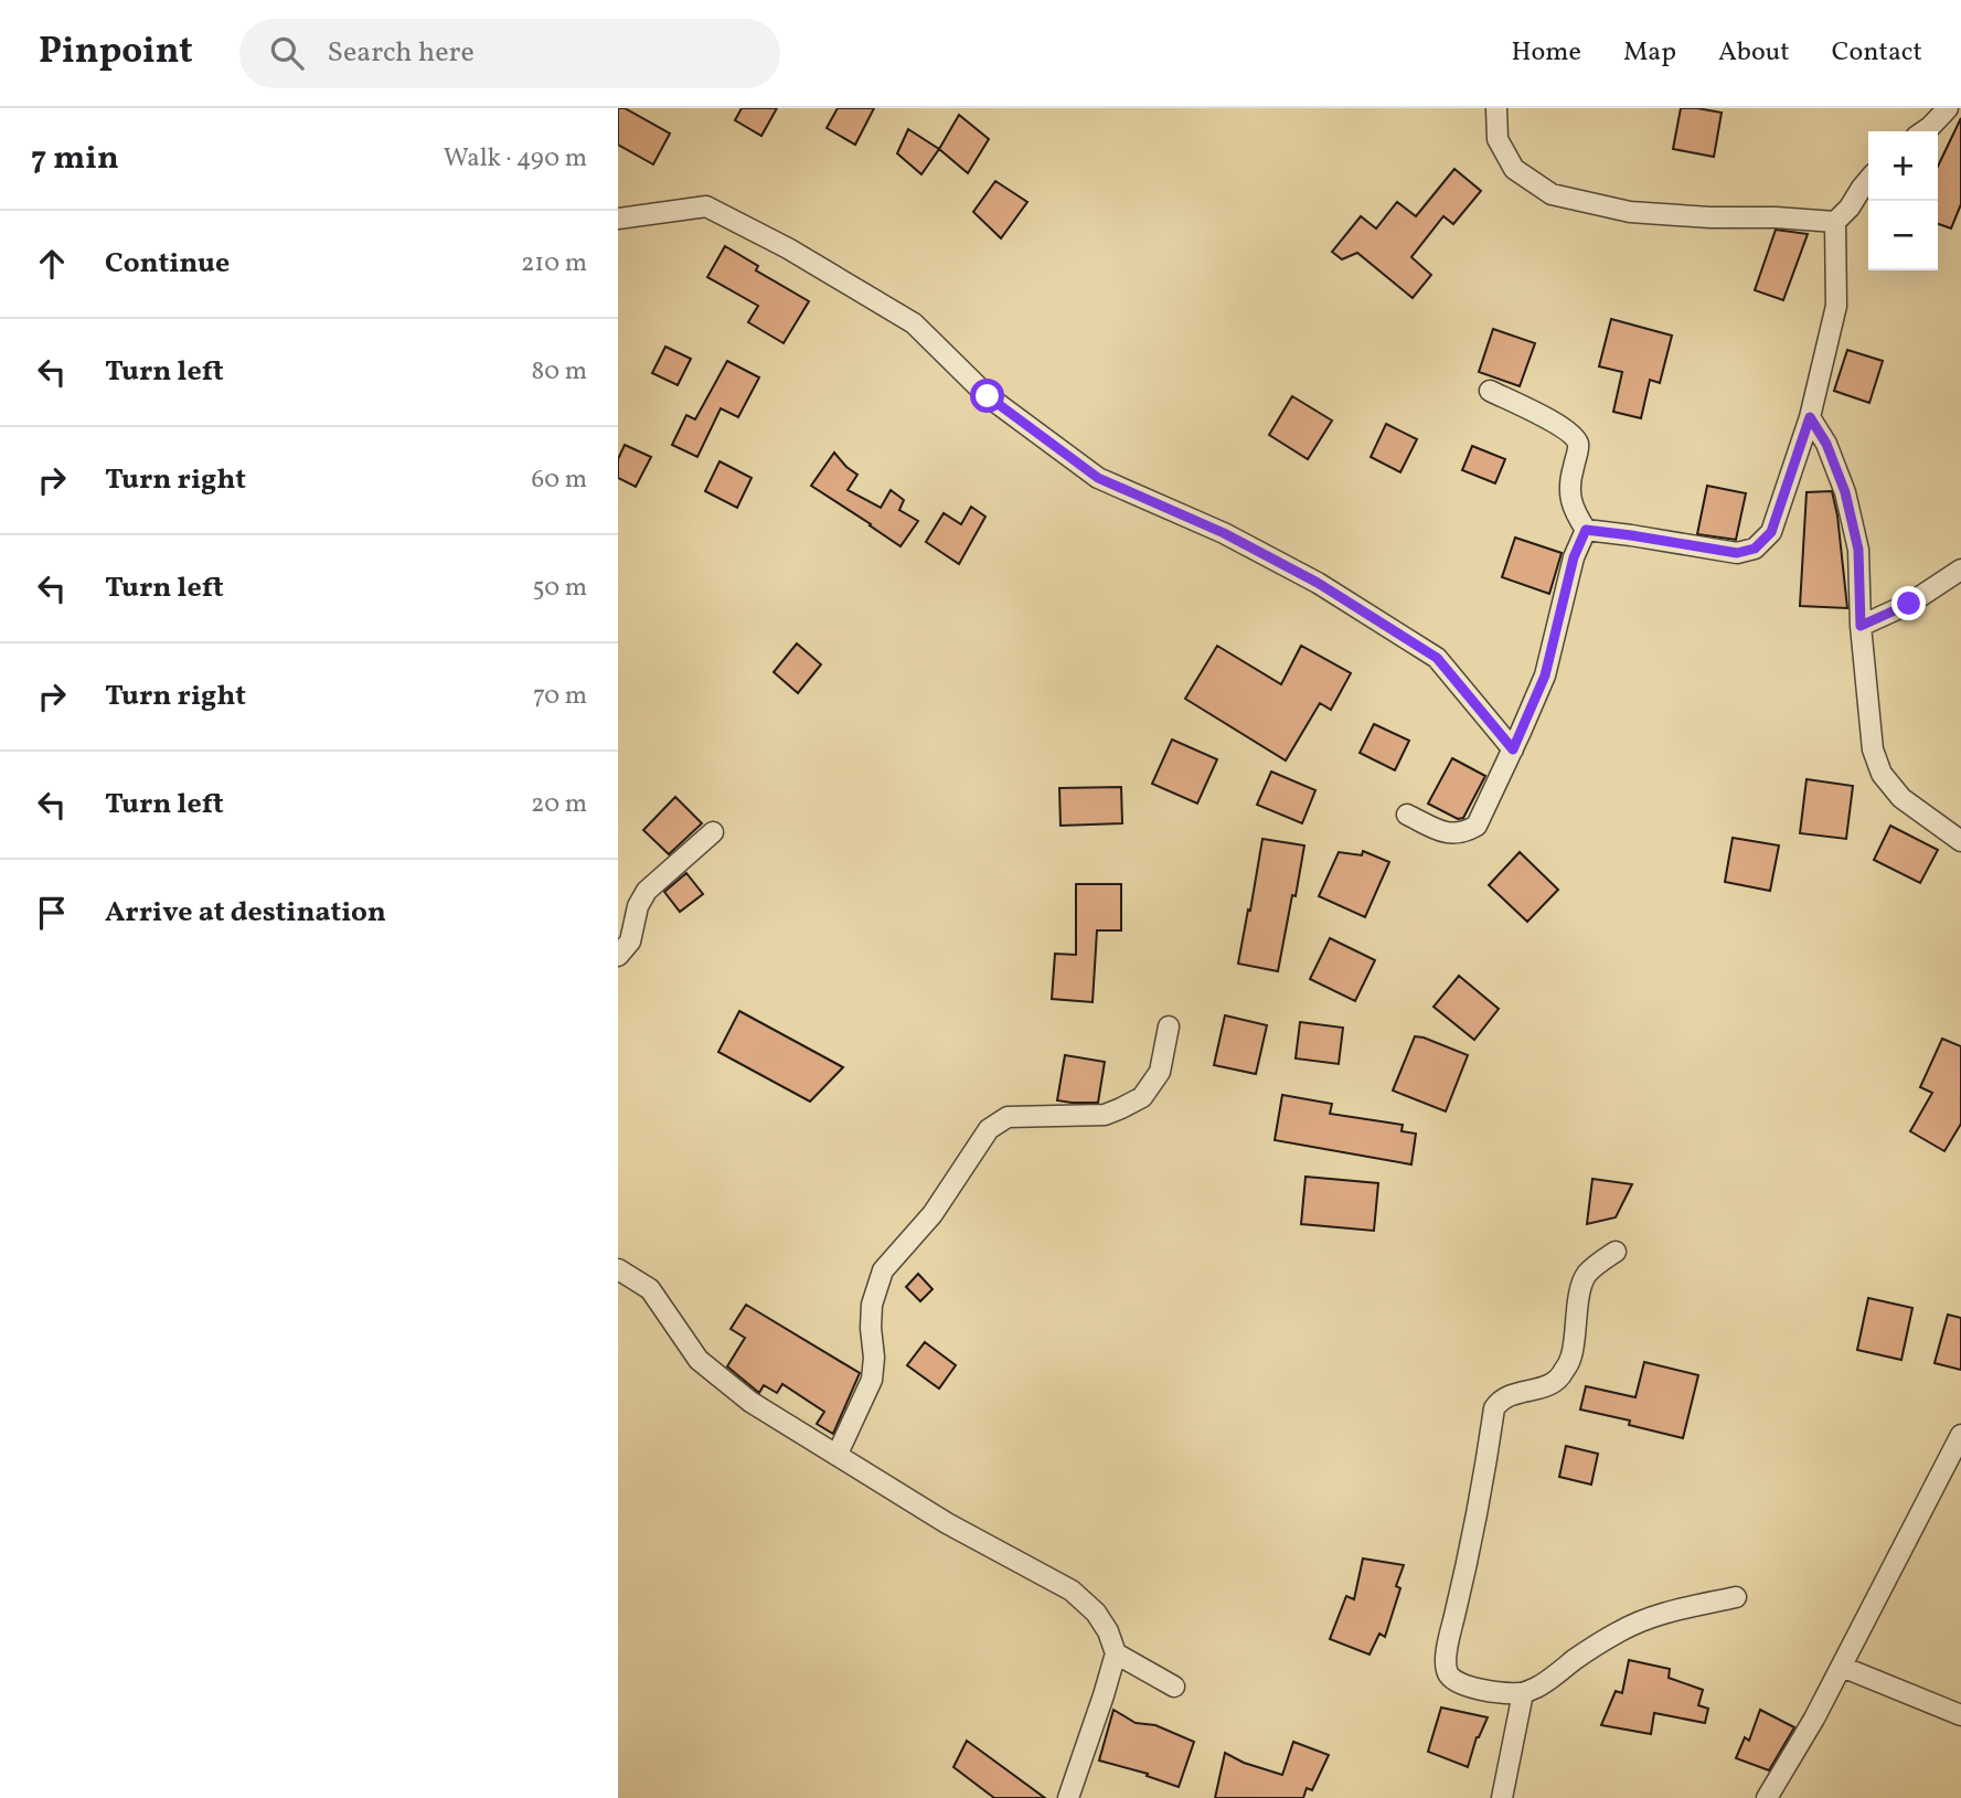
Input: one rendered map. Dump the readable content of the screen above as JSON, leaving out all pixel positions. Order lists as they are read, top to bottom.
{
  "page": {
    "header": "Pinpoint",
    "search": "Search here",
    "nav": [
      "Home",
      "Map",
      "About",
      "Contact"
    ],
    "heading": ["7 min", "Walk · 490 m"],
    "map_buttons": ["+", "−"],
    "list": [
      ["Continue", "210 m"],
      ["Turn left", "80 m"],
      ["Turn right", "60 m"],
      ["Turn left", "50 m"],
      ["Turn right", "70 m"],
      ["Turn left", "20 m"],
      "Arrive at destination"
    ]
  }
}
